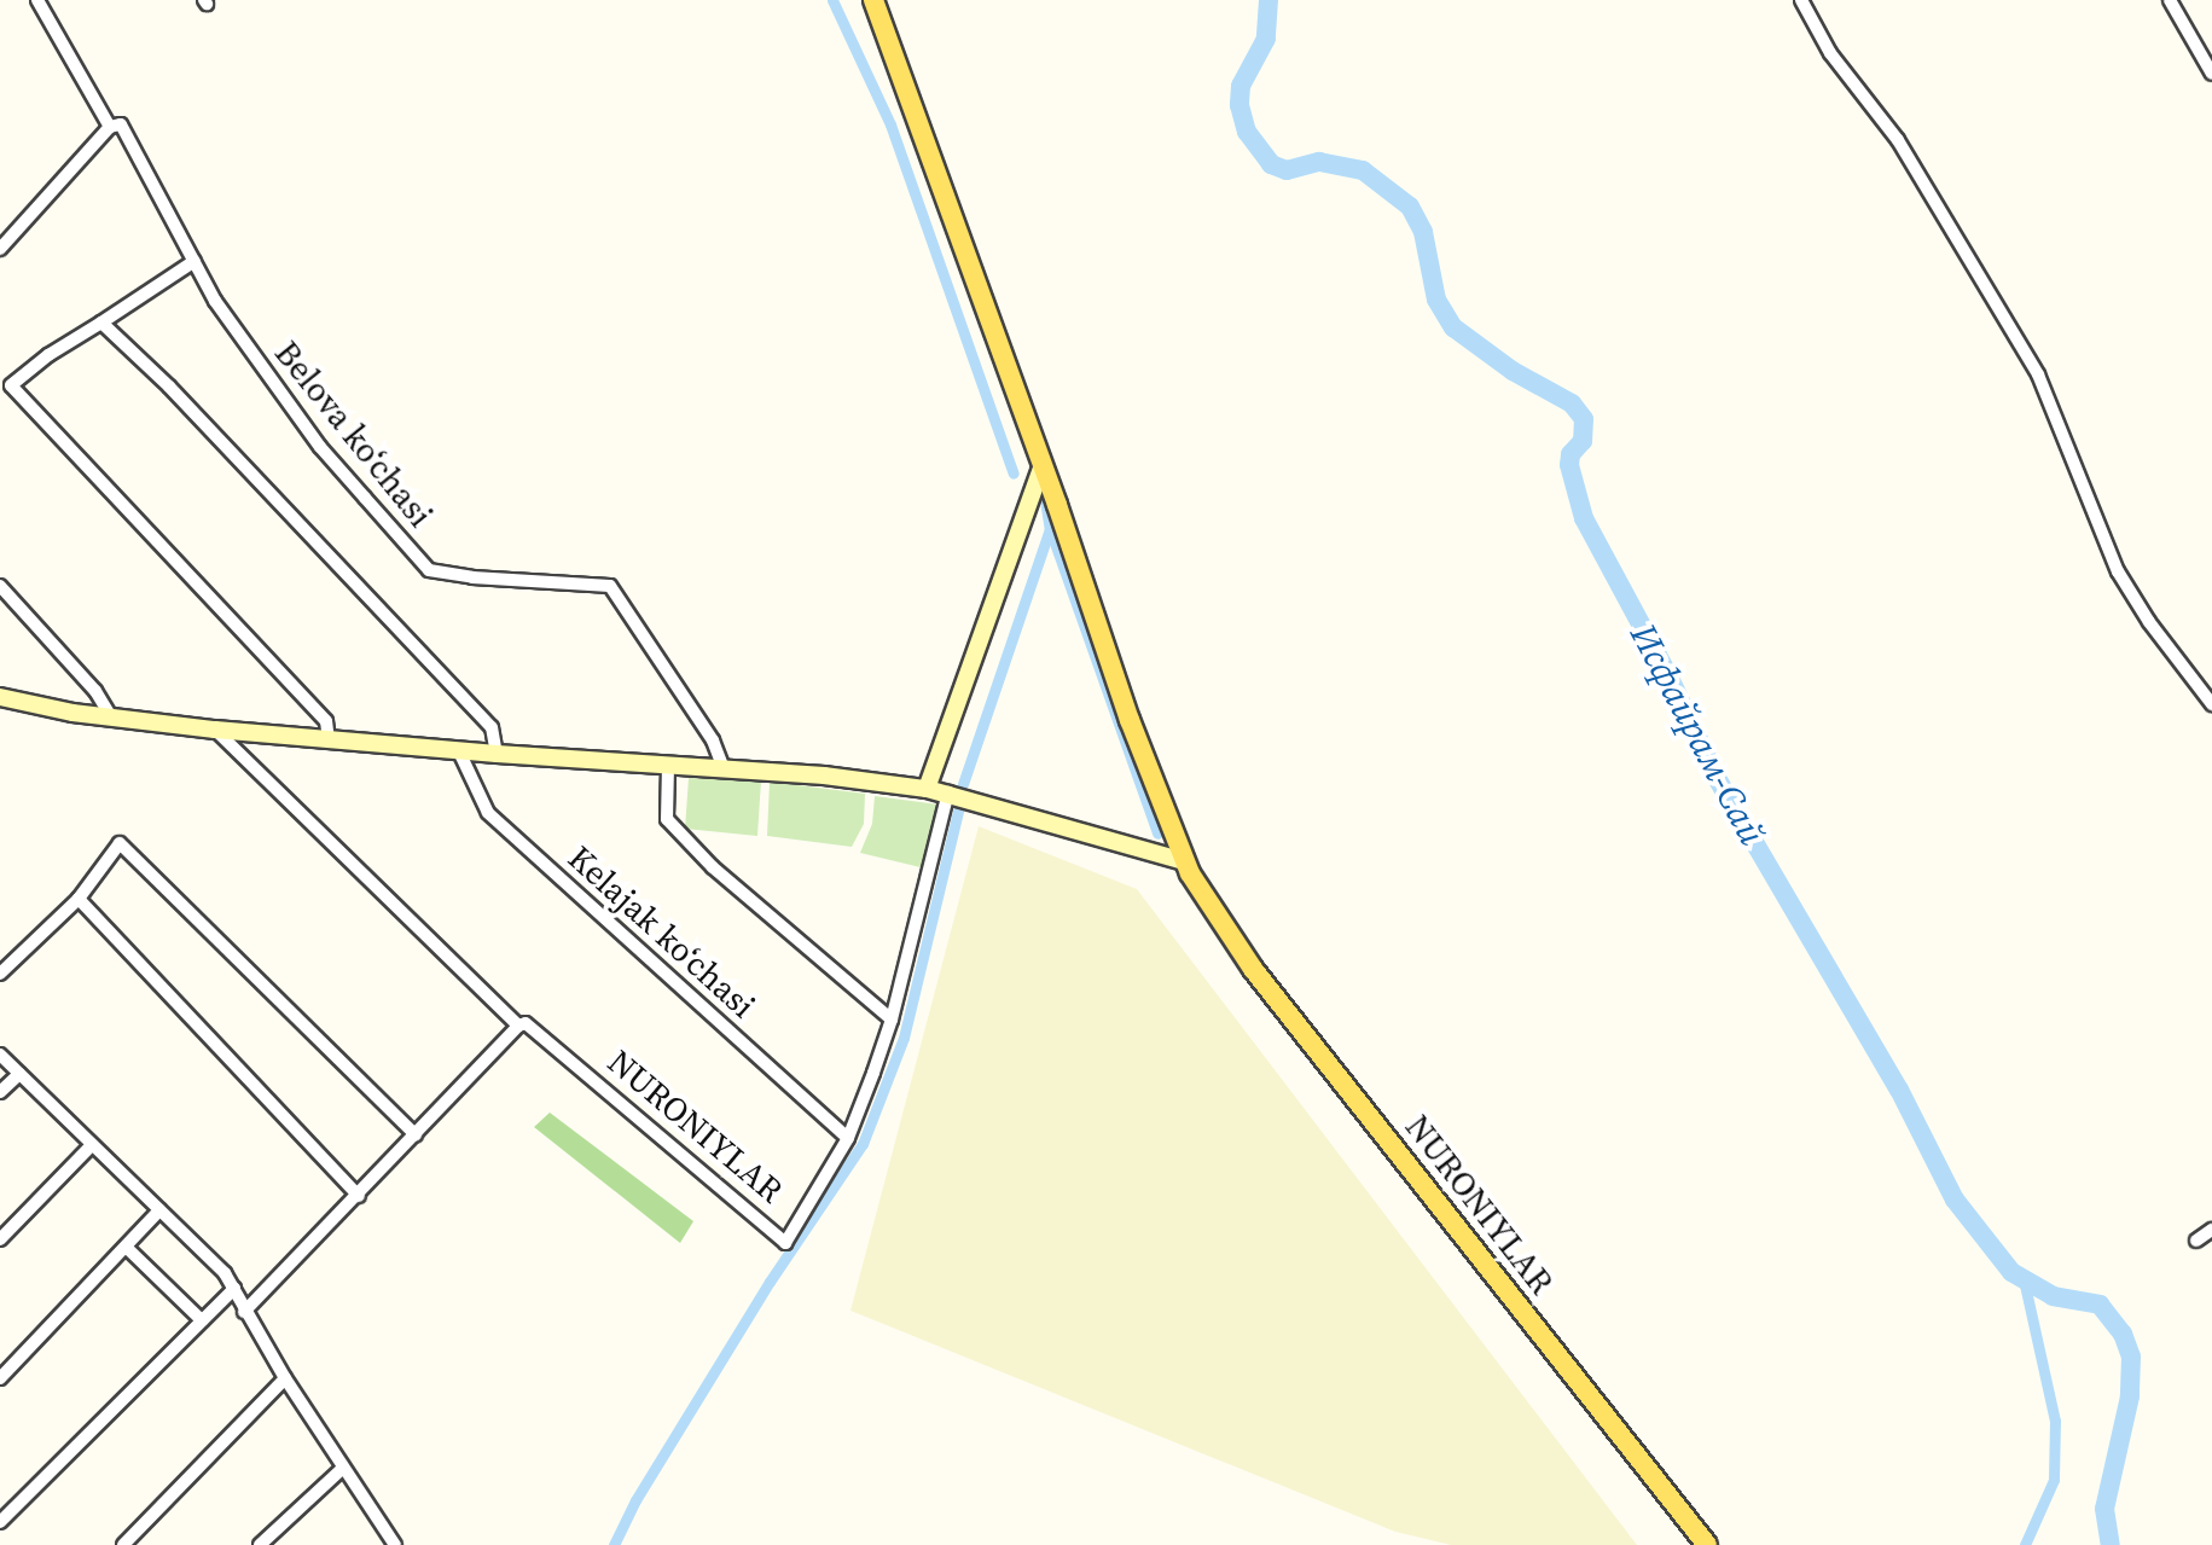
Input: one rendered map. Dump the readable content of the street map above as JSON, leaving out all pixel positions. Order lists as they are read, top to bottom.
{
  "streets": {
    "main road": ["NURONIYLAR"],
    "street": ["Belova koʻchasi", "Kelajak koʻchasi"]
  },
  "crossings": [
    ["Kelajak koʻchasi", "NURONIYLAR"]
  ],
  "water": ["Исфайрам-Сай"]
}
